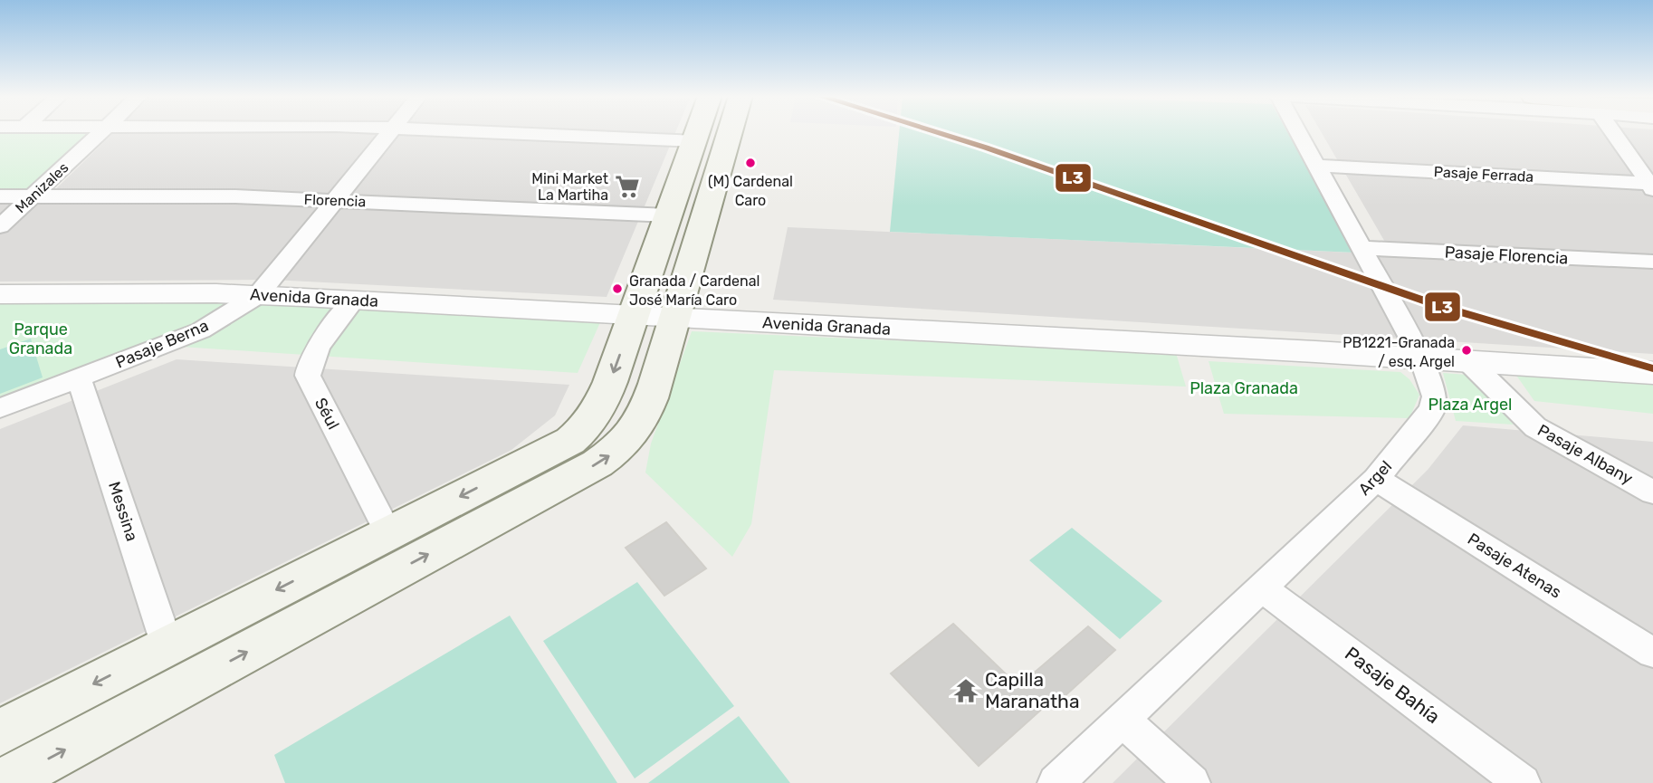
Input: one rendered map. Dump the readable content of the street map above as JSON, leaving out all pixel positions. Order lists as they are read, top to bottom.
{
  "streets": {
    "street": [
      "Pasaje Ferrada",
      "Manizales",
      "Florencia",
      "Pasaje Florencia",
      "Avenida Granada",
      "Pasaje Berna",
      "Séul",
      "Pasaje Albany",
      "Argel",
      "Messina",
      "Pasaje Atenas",
      "Pasaje Bahía"
    ]
  },
  "crossings": [
    ["Pasaje Ferrada", "Argel"],
    ["Manizales", "Florencia"],
    ["Florencia", "Pasaje Berna"],
    ["Pasaje Florencia", "Argel"],
    ["Avenida Granada", "Pasaje Berna"],
    ["Avenida Granada", "Séul"],
    ["Avenida Granada", "Pasaje Albany"],
    ["Avenida Granada", "Argel"],
    ["Pasaje Berna", "Messina"],
    ["Argel", "Pasaje Atenas"],
    ["Argel", "Pasaje Bahía"]
  ],
  "parks": ["Parque Granada", "Plaza Granada", "Plaza Argel"],
  "places": {
    "other": ["(M) Cardenal Caro", "Granada / Cardenal José María Caro", "PB1221-Granada / esq. Argel"],
    "supermarket": ["Mini Market La Martiha"],
    "temple": ["Capilla Maranatha"]
  },
  "lines": ["transit line L3"]
}
